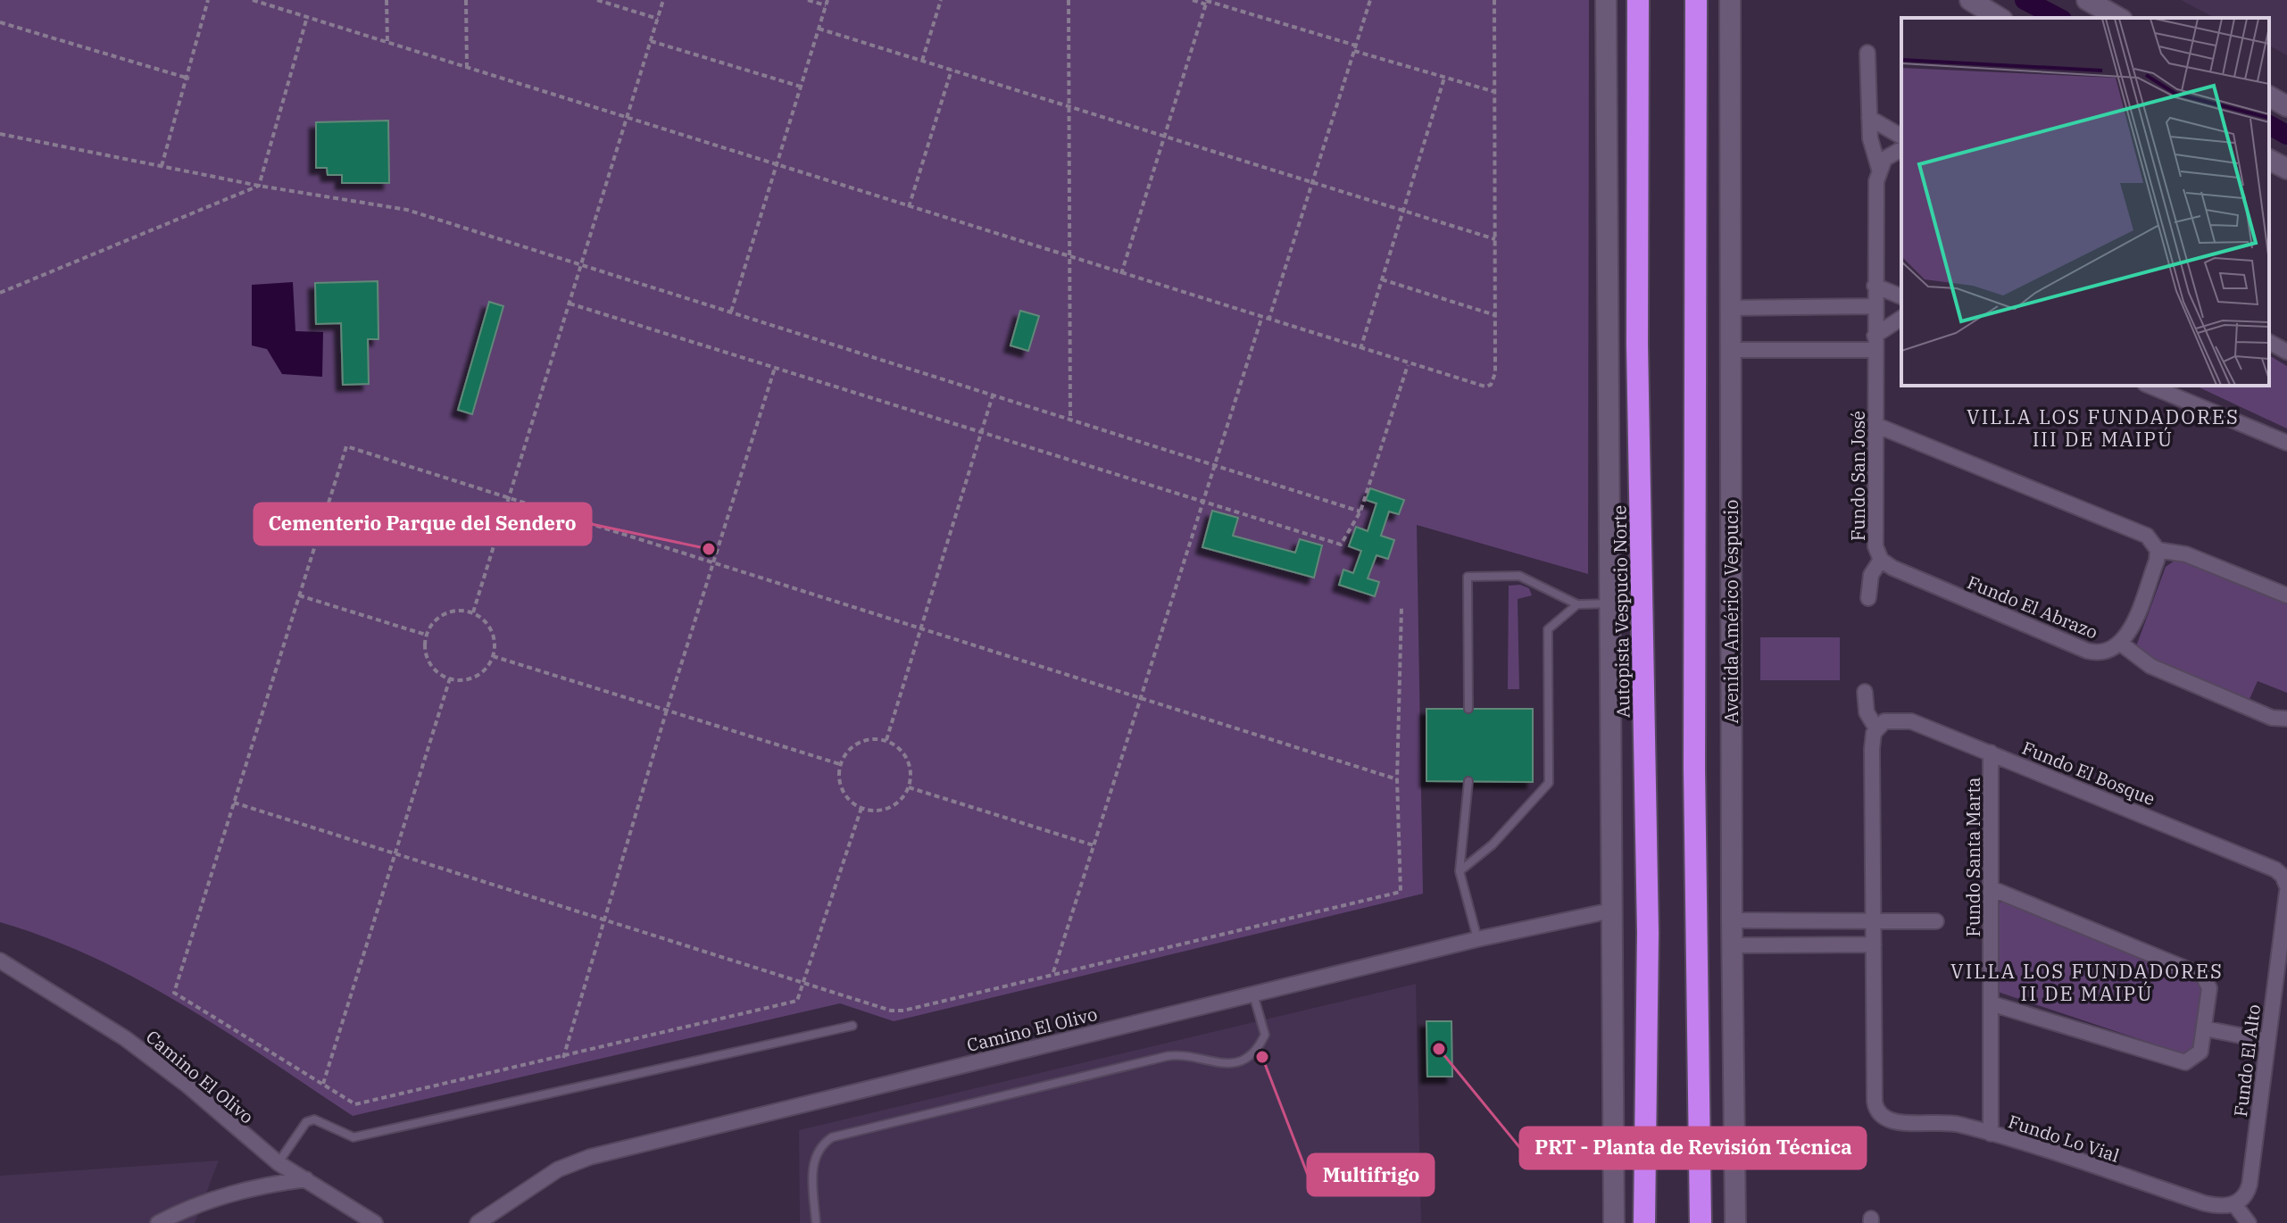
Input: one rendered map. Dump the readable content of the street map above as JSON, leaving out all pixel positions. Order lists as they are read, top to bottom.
{
  "streets": {
    "highway": ["Autopista Vespucio Norte"],
    "main road": ["Avenida Américo Vespucio"],
    "street": [
      "Fundo San José",
      "Fundo El Abrazo",
      "Fundo El Bosque",
      "Fundo Santa Marta",
      "Camino El Olivo",
      "Fundo El Alto",
      "Fundo Lo Vial"
    ]
  },
  "crossings": [
    ["Fundo San José", "Fundo El Abrazo"],
    ["Avenida Américo Vespucio", "Fundo Santa Marta"],
    ["Fundo El Bosque", "Fundo Santa Marta"],
    ["Fundo El Bosque", "Fundo El Alto"],
    ["Fundo Santa Marta", "Fundo Lo Vial"],
    ["Fundo El Alto", "Fundo Lo Vial"]
  ],
  "districts": ["VILLA LOS FUNDADORES III DE MAIPÚ", "VILLA LOS FUNDADORES II DE MAIPÚ"],
  "places": ["Cementerio Parque del Sendero", "PRT - Planta de Revisión Técnica", "Multifrigo"]
}
